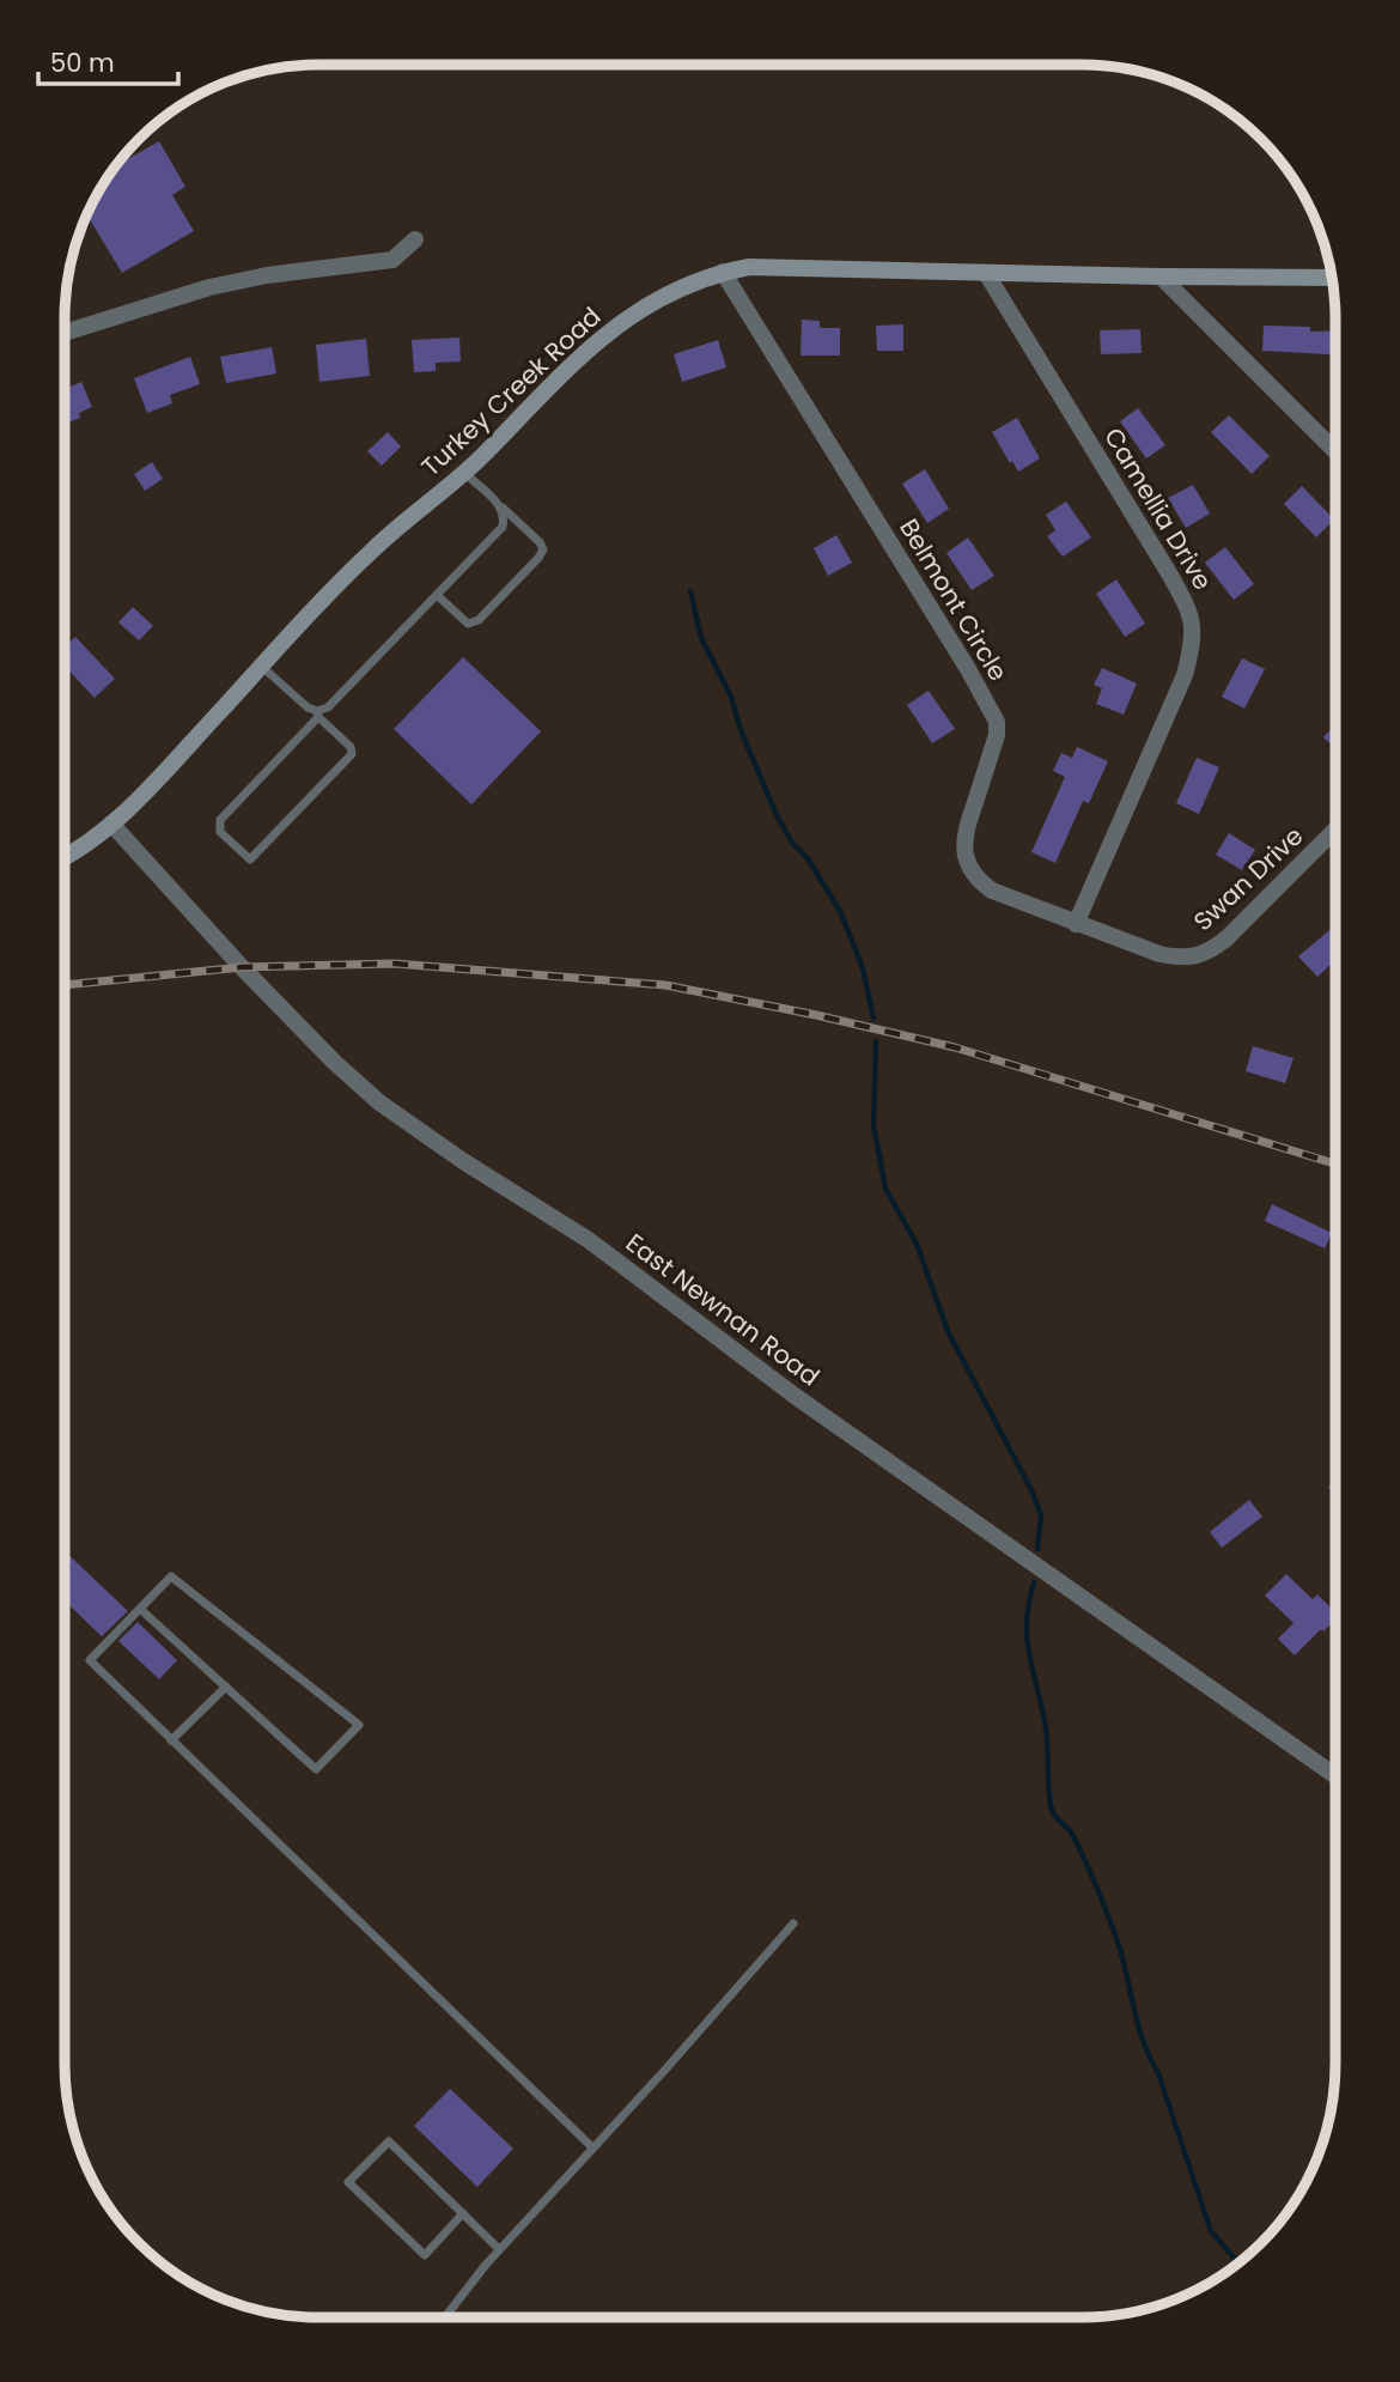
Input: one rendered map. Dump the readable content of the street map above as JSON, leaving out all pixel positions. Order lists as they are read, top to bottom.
{
  "streets": {
    "street": [
      "Turkey Creek Road",
      "Camellia Drive",
      "Belmont Circle",
      "Swan Drive",
      "East Newnan Road"
    ]
  },
  "crossings": [
    ["Turkey Creek Road", "Camellia Drive"],
    ["Turkey Creek Road", "Belmont Circle"],
    ["Turkey Creek Road", "East Newnan Road"],
    ["Camellia Drive", "Belmont Circle"],
    ["Camellia Drive", "Swan Drive"],
    ["Belmont Circle", "Swan Drive"]
  ],
  "scale_bar": "50 m"
}
